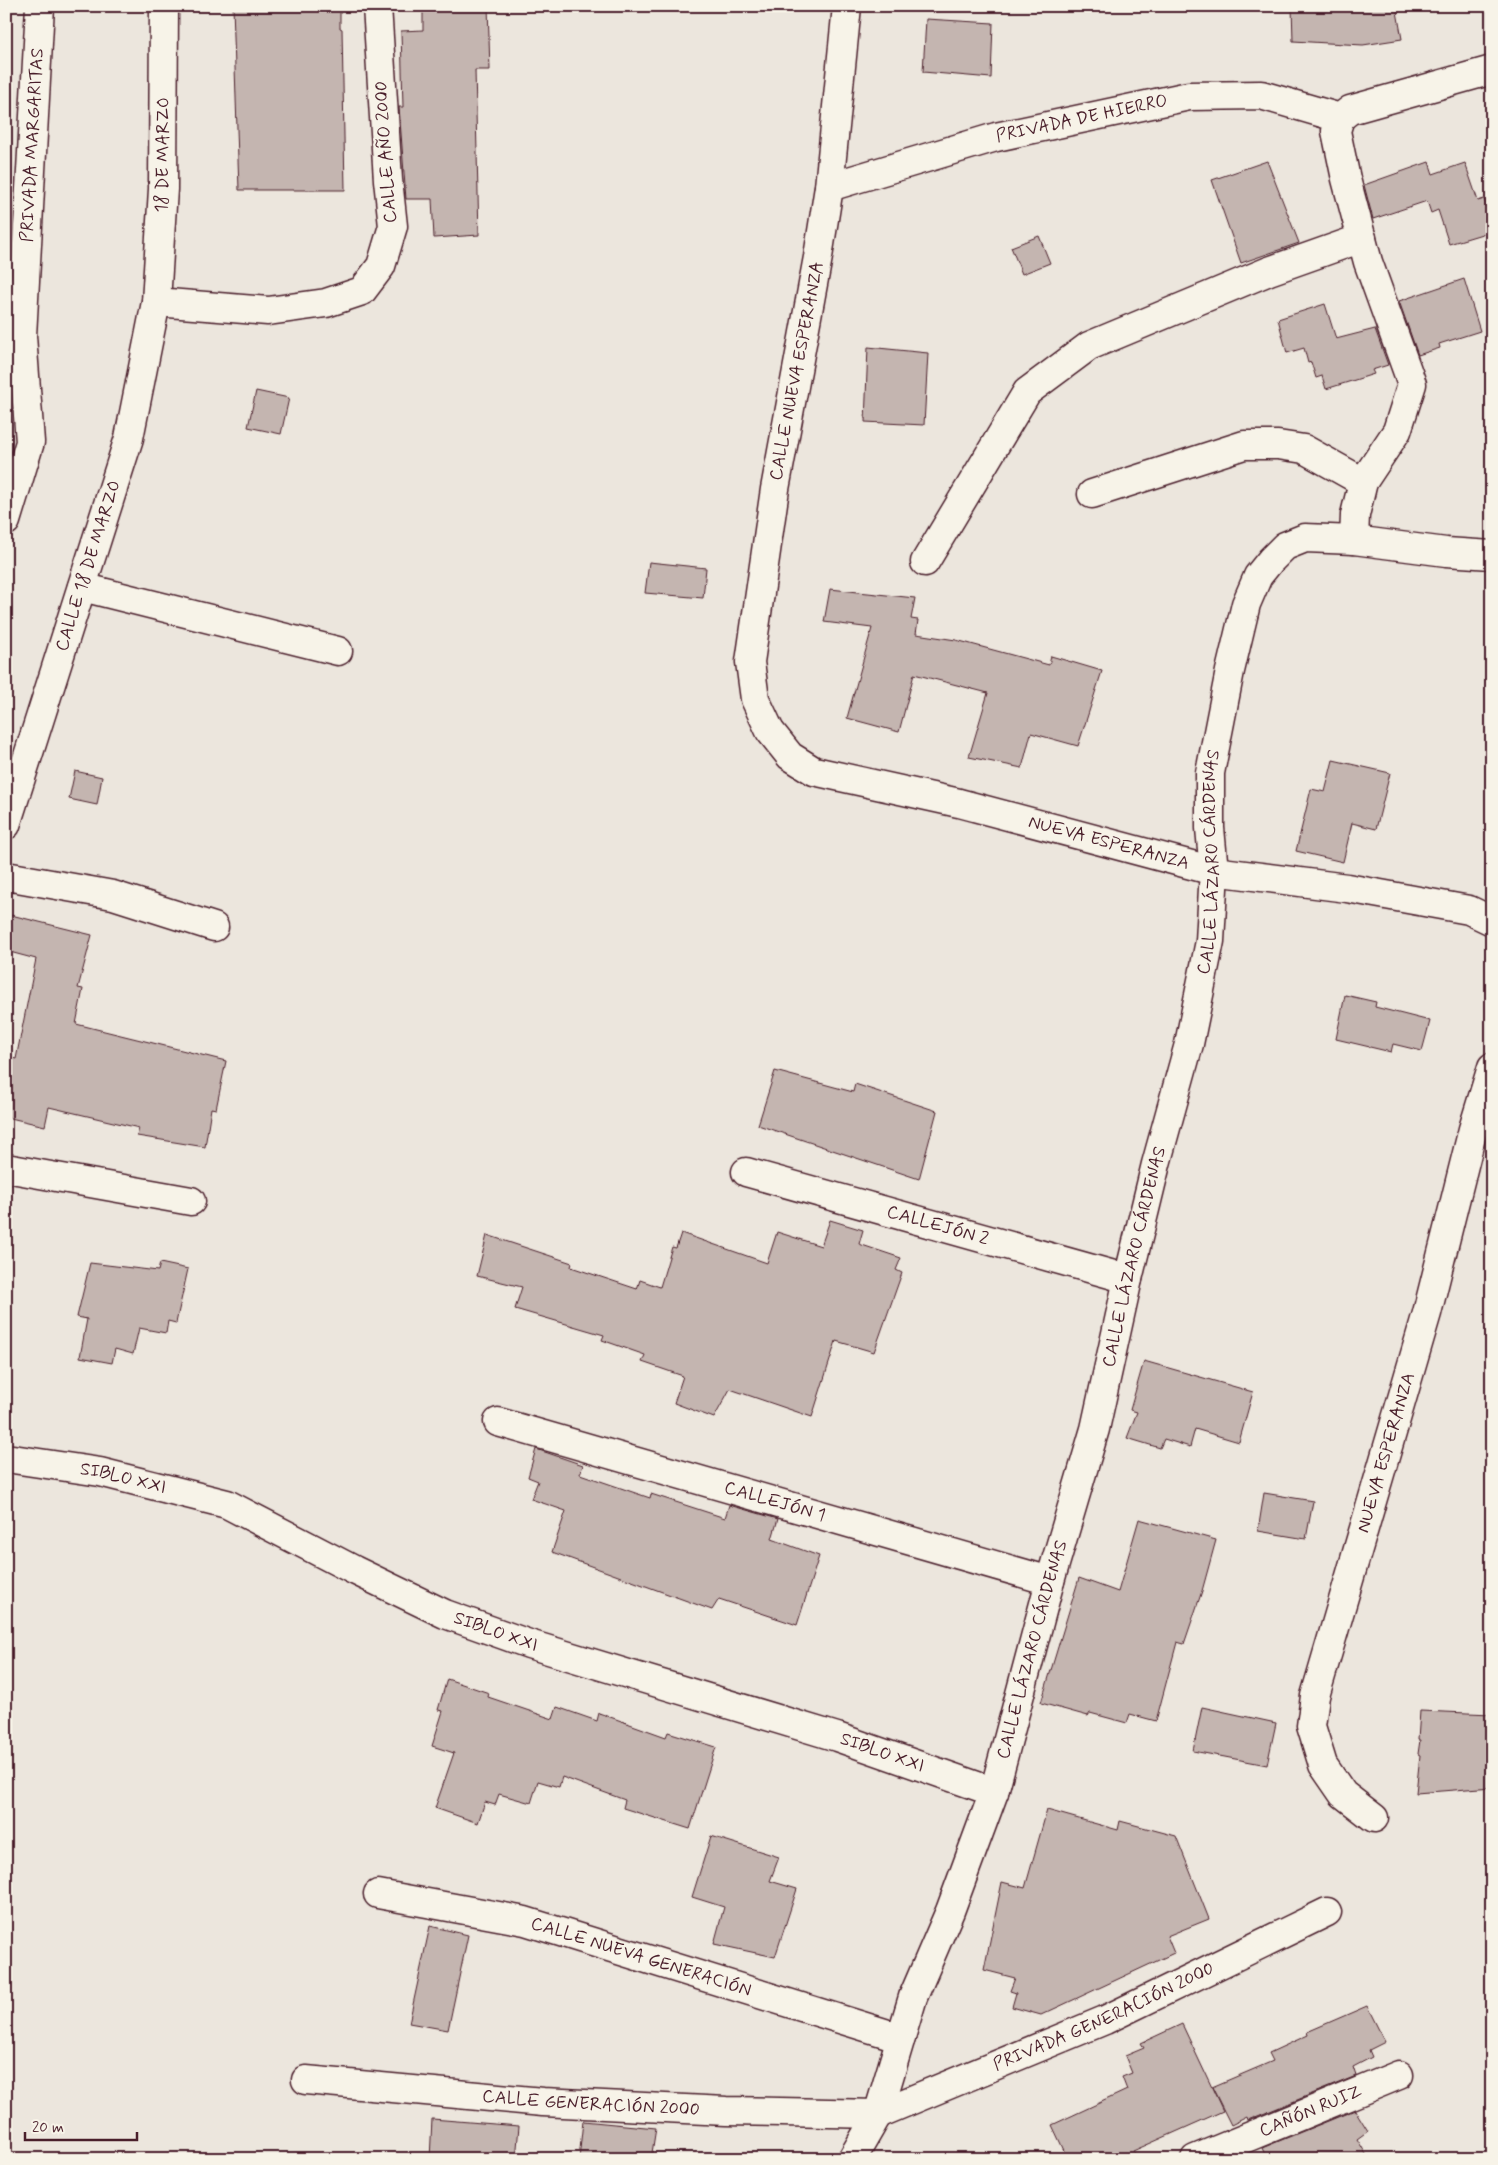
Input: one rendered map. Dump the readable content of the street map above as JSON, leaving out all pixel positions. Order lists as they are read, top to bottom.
{
  "streets": {
    "street": [
      "PRIVADA DE HIERRO",
      "PRIVADA MARGARITAS",
      "CALLE AÑO 2000",
      "18 DE MARZO",
      "CALLE NUEVA ESPERANZA",
      "CALLE 18 DE MARZO",
      "NUEVA ESPERANZA",
      "CALLE LÁZARO CÁRDENAS",
      "CALLEJÓN 2",
      "SIBLO XXI",
      "CALLEJÓN 1",
      "CALLE NUEVA GENERACIÓN",
      "PRIVADA GENERACIÓN 2000",
      "CALLE GENERACIÓN 2000",
      "CAÑÓN RUIZ"
    ]
  },
  "crossings": [
    ["PRIVADA DE HIERRO", "CALLE NUEVA ESPERANZA"],
    ["CALLE AÑO 2000", "18 DE MARZO"],
    ["CALLE AÑO 2000", "CALLE 18 DE MARZO"],
    ["18 DE MARZO", "CALLE 18 DE MARZO"],
    ["CALLE NUEVA ESPERANZA", "NUEVA ESPERANZA"],
    ["NUEVA ESPERANZA", "CALLE LÁZARO CÁRDENAS"],
    ["CALLE LÁZARO CÁRDENAS", "CALLEJÓN 2"],
    ["CALLE LÁZARO CÁRDENAS", "SIBLO XXI"],
    ["CALLE LÁZARO CÁRDENAS", "CALLEJÓN 1"],
    ["CALLE LÁZARO CÁRDENAS", "CALLE NUEVA GENERACIÓN"],
    ["CALLE LÁZARO CÁRDENAS", "PRIVADA GENERACIÓN 2000"],
    ["CALLE LÁZARO CÁRDENAS", "CALLE GENERACIÓN 2000"],
    ["PRIVADA GENERACIÓN 2000", "CALLE GENERACIÓN 2000"]
  ],
  "scale_bar": "20 m"
}
